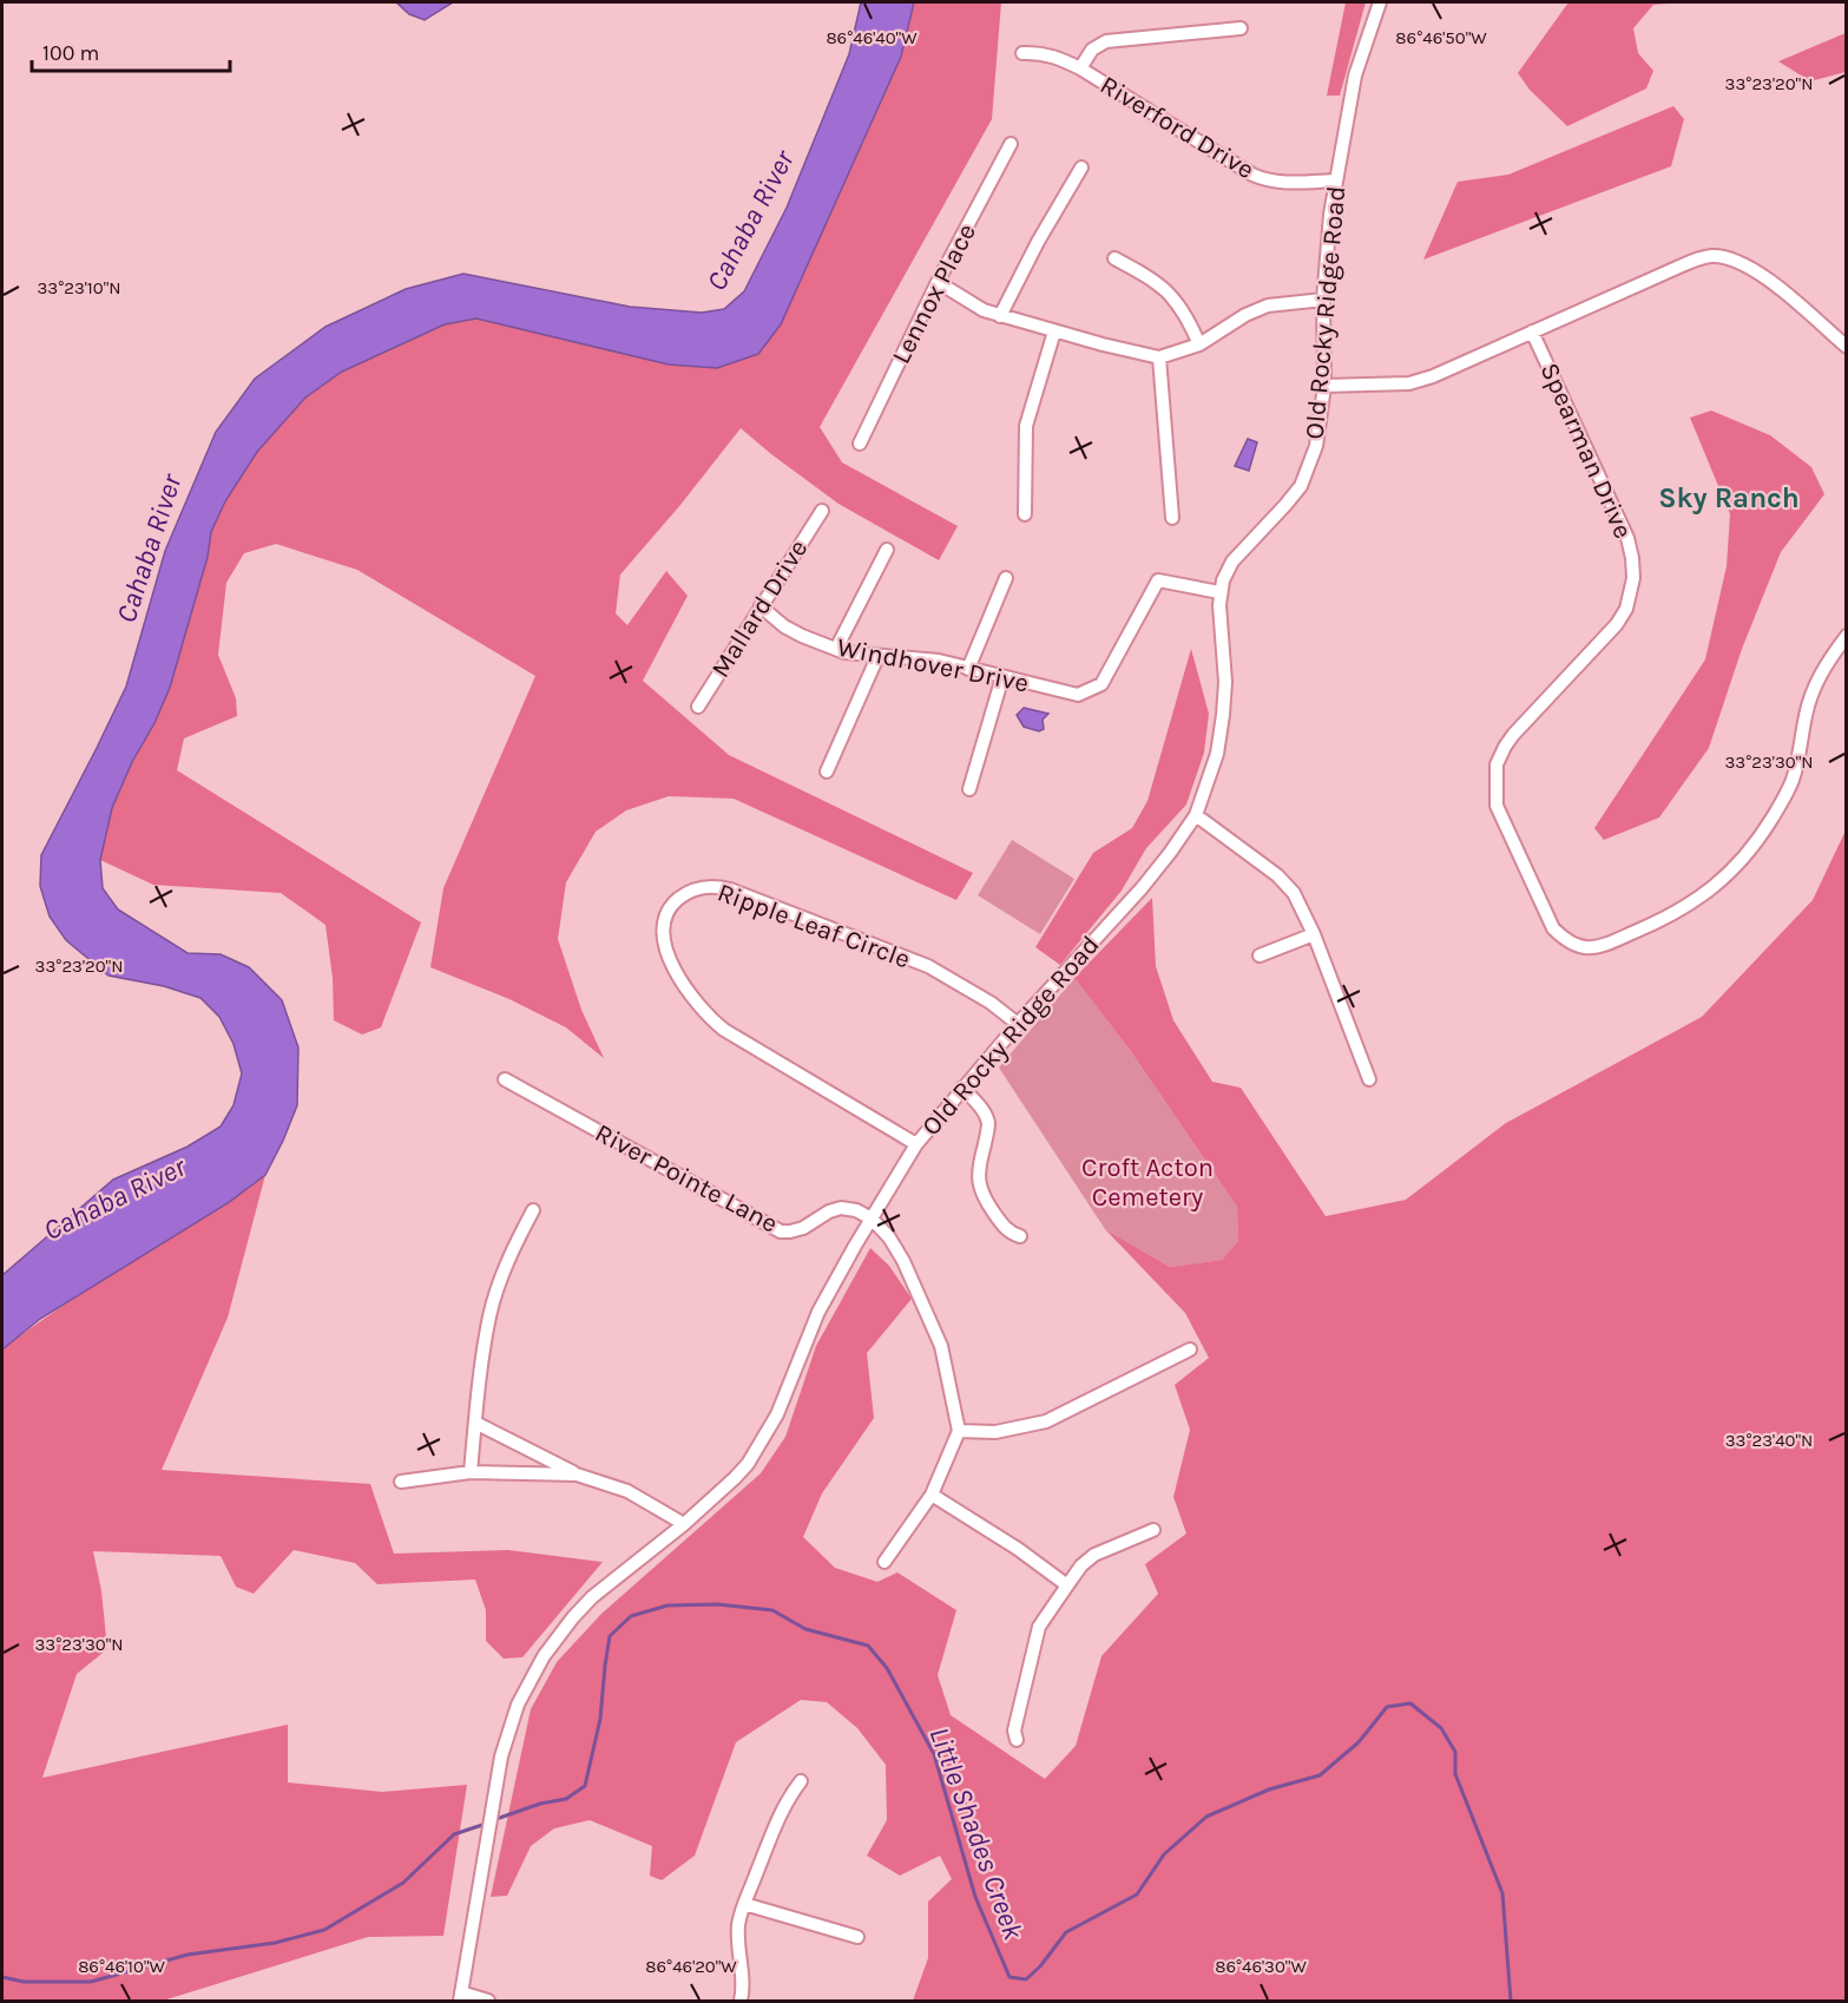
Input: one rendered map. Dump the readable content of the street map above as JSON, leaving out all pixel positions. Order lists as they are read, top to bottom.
{
  "streets": {
    "street": [
      "Riverford Drive",
      "Lennox Place",
      "Old Rocky Ridge Road",
      "Spearman Drive",
      "Mallard Drive",
      "Windhover Drive",
      "Ripple Leaf Circle",
      "River Pointe Lane"
    ]
  },
  "crossings": [
    ["Riverford Drive", "Old Rocky Ridge Road"],
    ["Old Rocky Ridge Road", "Spearman Drive"],
    ["Old Rocky Ridge Road", "Windhover Drive"],
    ["Old Rocky Ridge Road", "Ripple Leaf Circle"],
    ["Old Rocky Ridge Road", "River Pointe Lane"],
    ["Mallard Drive", "Windhover Drive"]
  ],
  "districts": ["Sky Ranch"],
  "water": ["Cahaba River", "Little Shades Creek"],
  "parks": ["Croft Acton Cemetery"],
  "scale_bar": "100 m",
  "coordinates": [
    "86°46'40\"W",
    "86°46'50\"W",
    "33°23'20\"N",
    "33°23'10\"N",
    "33°23'30\"N",
    "33°23'40\"N",
    "86°46'10\"W",
    "86°46'20\"W",
    "86°46'30\"W"
  ]
}
